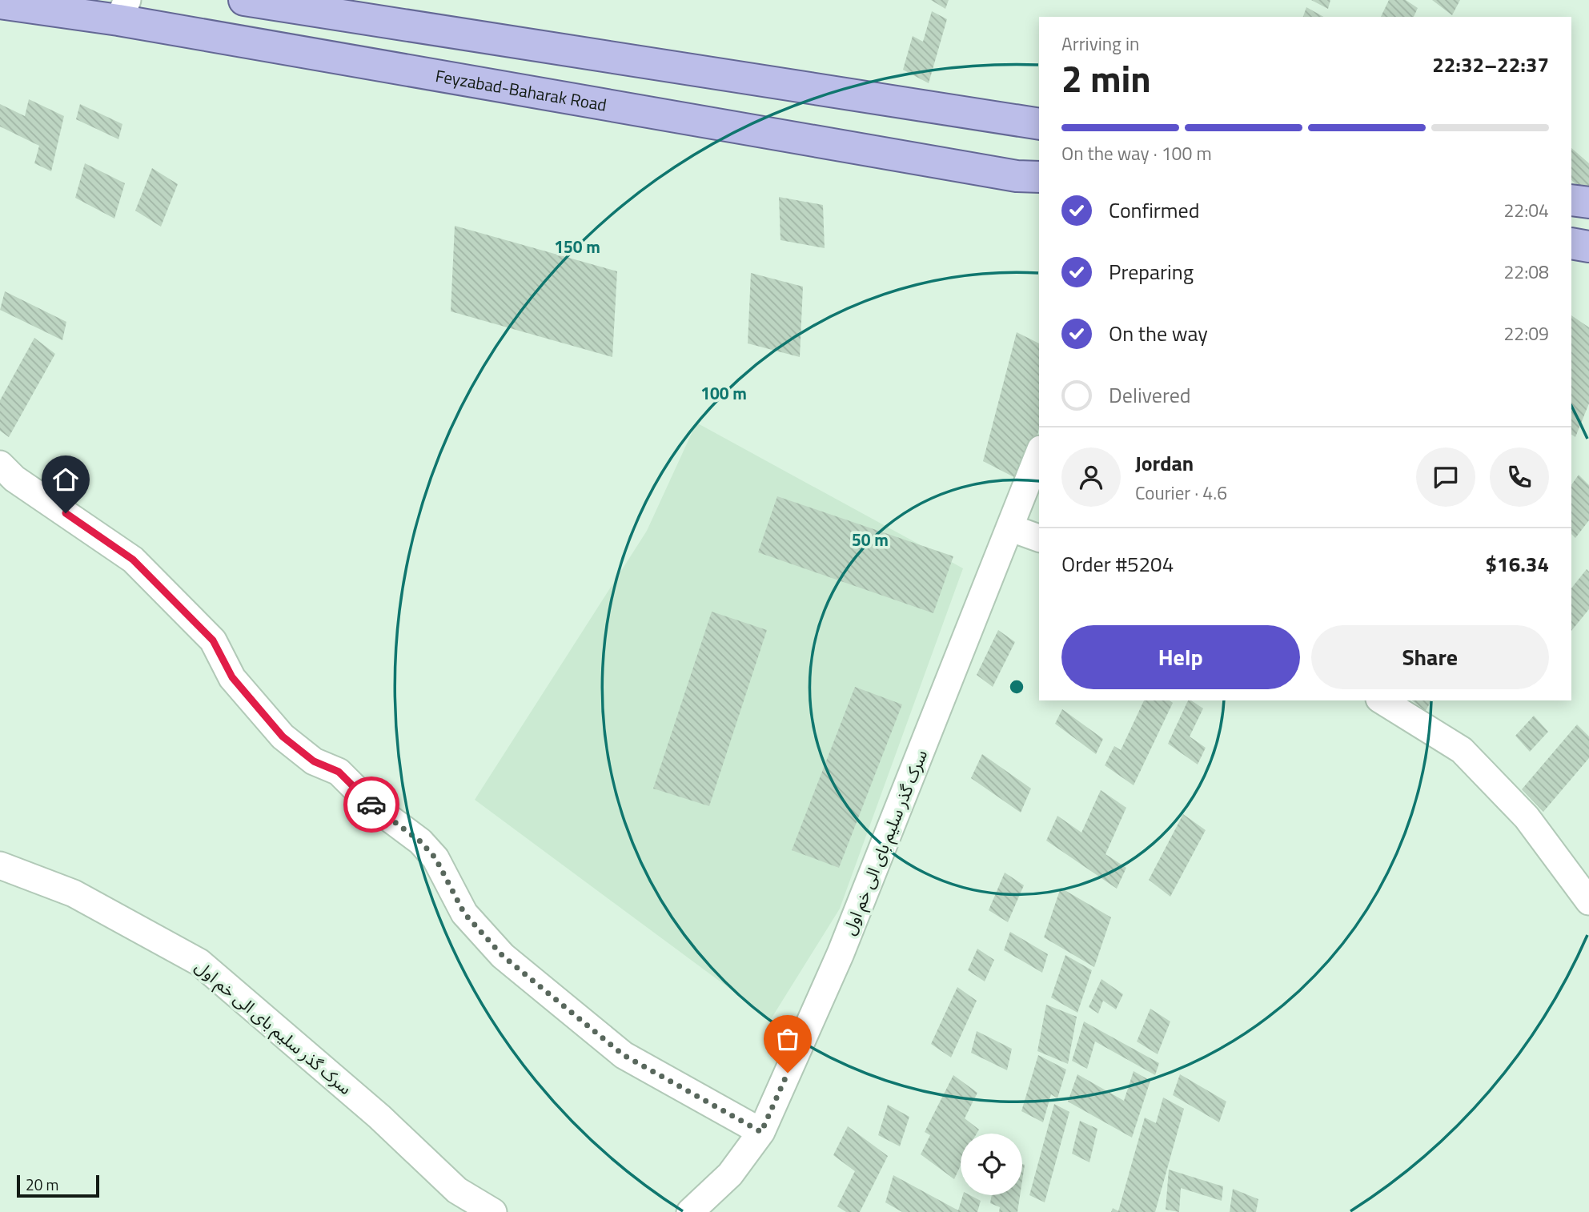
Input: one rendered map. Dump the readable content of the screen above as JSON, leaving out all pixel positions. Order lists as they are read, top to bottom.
{
  "streets": {
    "main road": ["Feyzabad-Baharak Road"],
    "street": ["سرک گذر سلیم بای الی خم اول"]
  },
  "scale_bar": "20 m",
  "page": {
    "heading": ["2 min", "Arriving in", "22:32–22:37"],
    "panel": [
      "Jordan",
      "Courier · 4.6",
      "Order #5204",
      "$16.34"
    ],
    "bar": "On the way · 100 m",
    "list": [
      ["Confirmed", "22:04"],
      ["Preparing", "22:08"],
      ["On the way", "22:09"],
      "Delivered"
    ],
    "buttons": ["Help", "Share"],
    "scale": "20 m"
  },
  "rings": ["150 m", "100 m", "50 m"]
}
